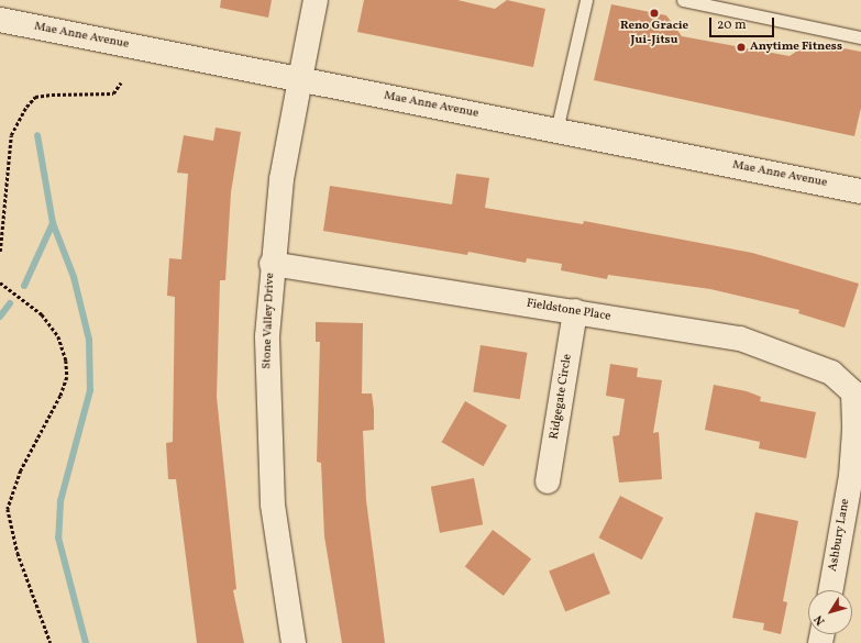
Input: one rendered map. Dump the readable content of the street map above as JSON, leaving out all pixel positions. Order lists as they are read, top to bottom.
{
  "streets": {
    "street": [
      "Mae Anne Avenue",
      "Fieldstone Place",
      "Stone Valley Drive",
      "Ridgegate Circle",
      "Ashbury Lane"
    ]
  },
  "crossings": [
    ["Mae Anne Avenue", "Stone Valley Drive"],
    ["Fieldstone Place", "Stone Valley Drive"],
    ["Fieldstone Place", "Ridgegate Circle"],
    ["Fieldstone Place", "Ashbury Lane"]
  ],
  "places": ["Reno Gracie Jui-Jitsu", "Anytime Fitness"],
  "scale_bar": "20 m",
  "north": "bottom left"
}
